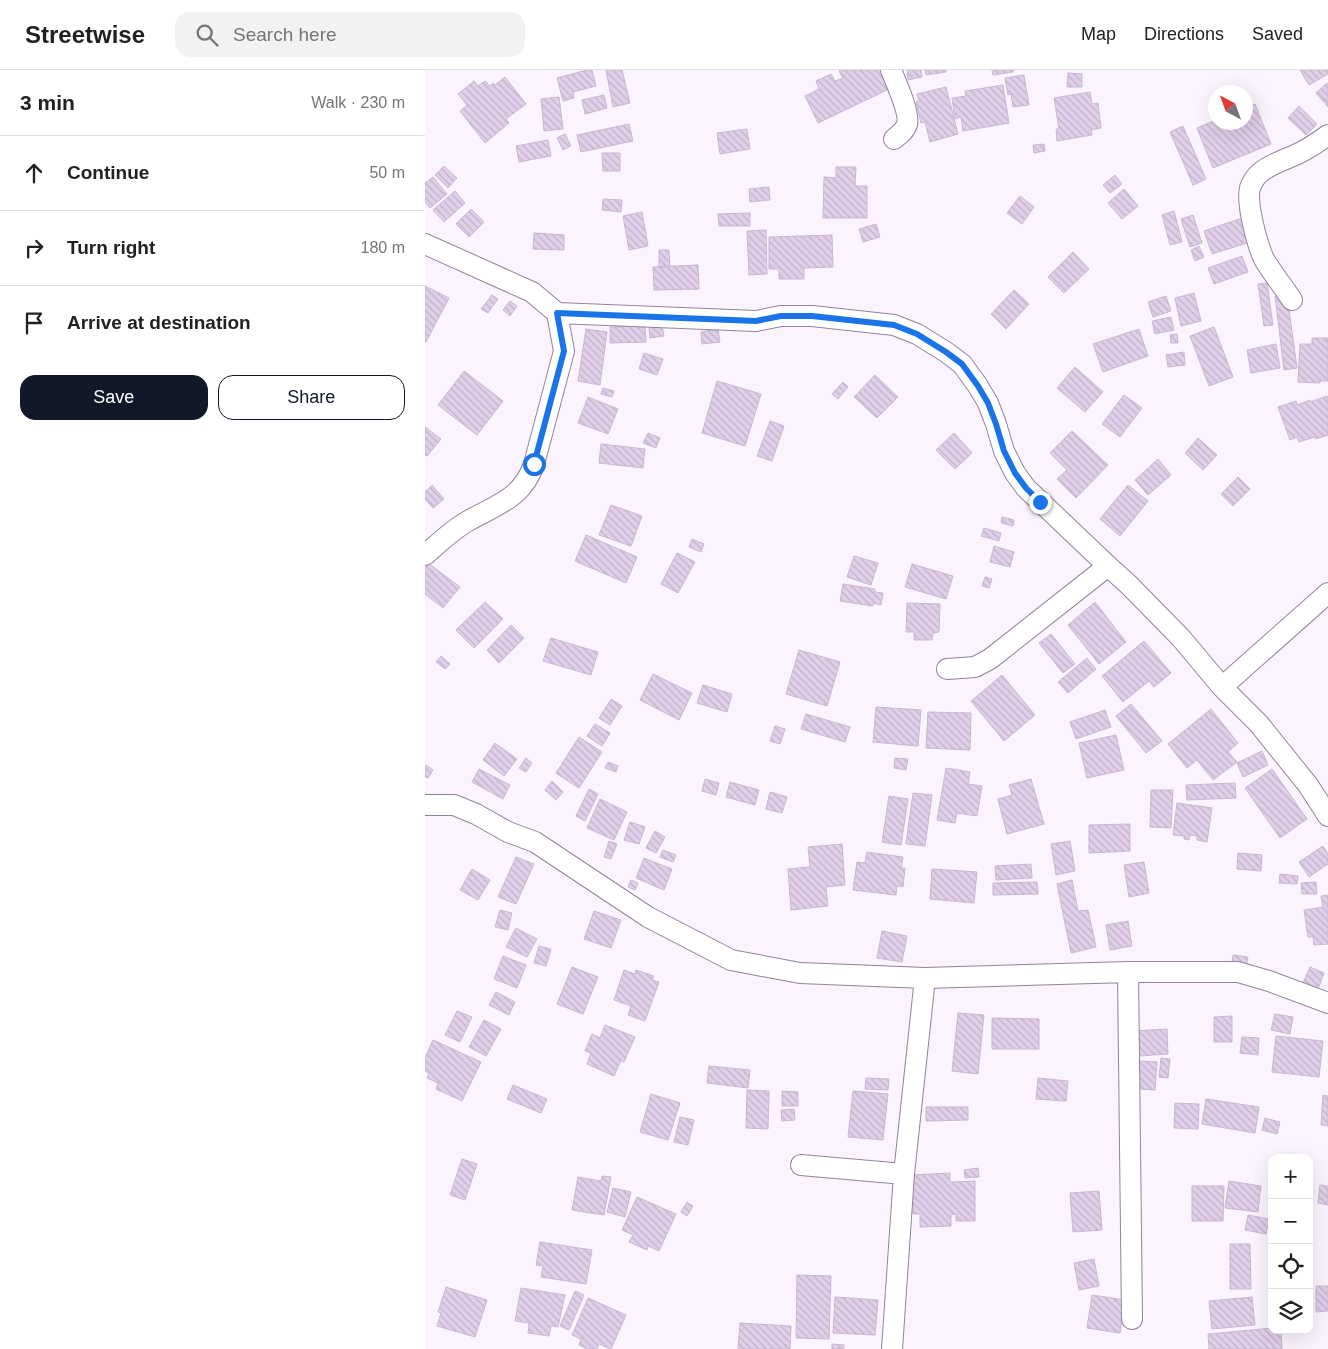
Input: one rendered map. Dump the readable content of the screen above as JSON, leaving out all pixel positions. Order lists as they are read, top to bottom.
{
  "north": "top left",
  "page": {
    "header": "Streetwise",
    "search": "Search here",
    "nav": ["Map", "Directions", "Saved"],
    "heading": ["3 min", "Walk · 230 m"],
    "list": [
      ["Continue", "50 m"],
      ["Turn right", "180 m"],
      "Arrive at destination"
    ],
    "buttons": ["Save", "Share"],
    "map_buttons": ["+", "−"]
  }
}
